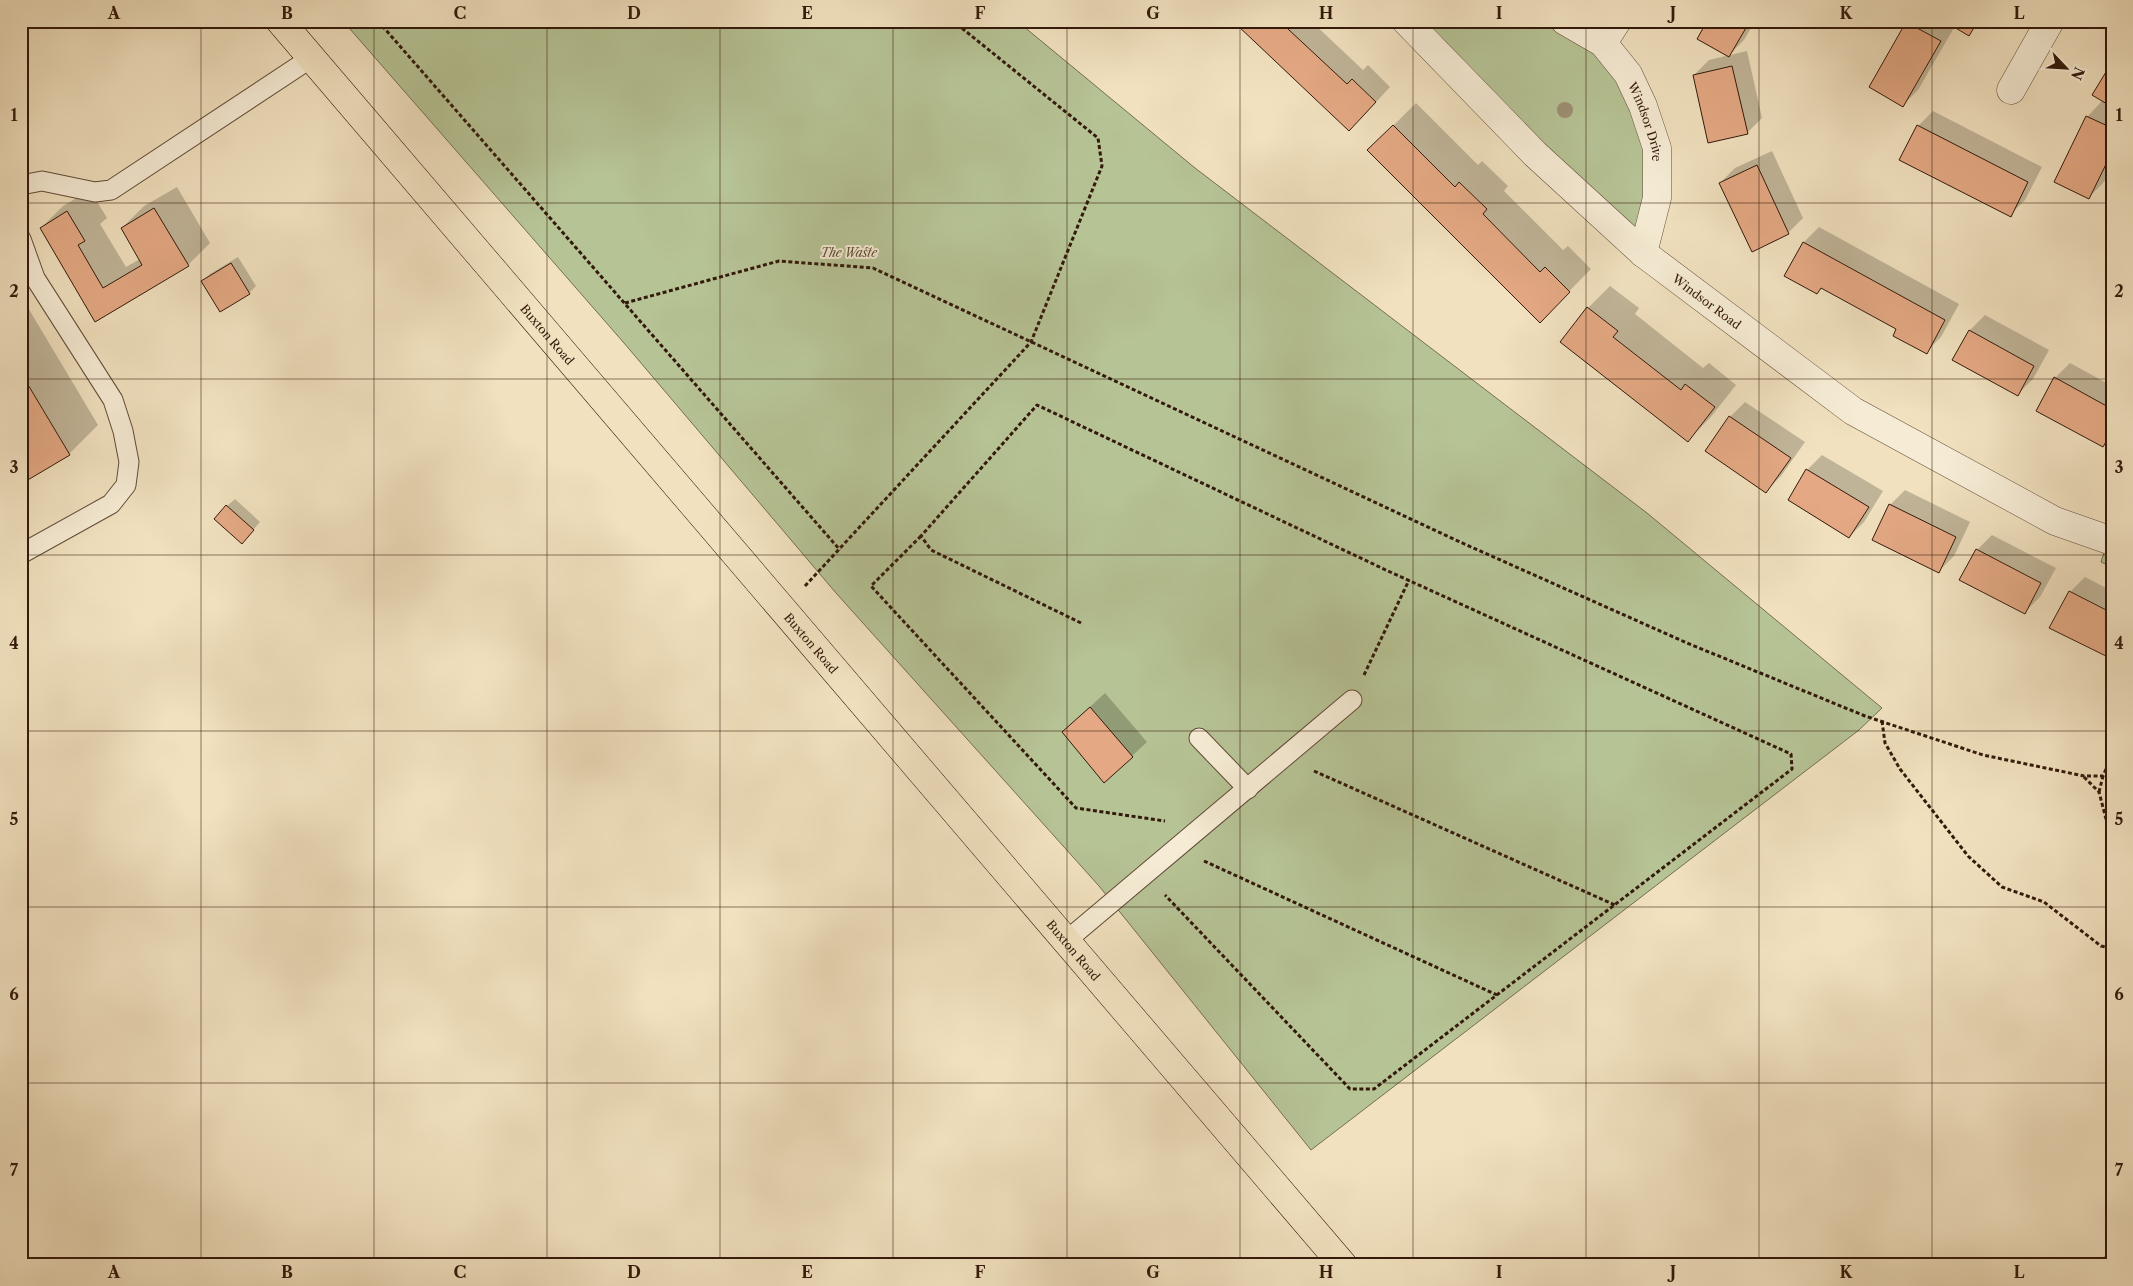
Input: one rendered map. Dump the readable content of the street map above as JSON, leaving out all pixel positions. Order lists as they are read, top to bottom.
{
  "streets": {
    "highway": ["Buxton Road"],
    "street": ["Windsor Drive", "Windsor Road"]
  },
  "crossings": [
    ["Windsor Drive", "Windsor Road"]
  ],
  "parks": ["The Waste"],
  "north": "bottom right",
  "grid": {
    "columns": [
      "A",
      "B",
      "C",
      "D",
      "E",
      "F",
      "G",
      "H",
      "I",
      "J",
      "K",
      "L"
    ],
    "rows": [
      "1",
      "2",
      "3",
      "4",
      "5",
      "6",
      "7"
    ]
  }
}
